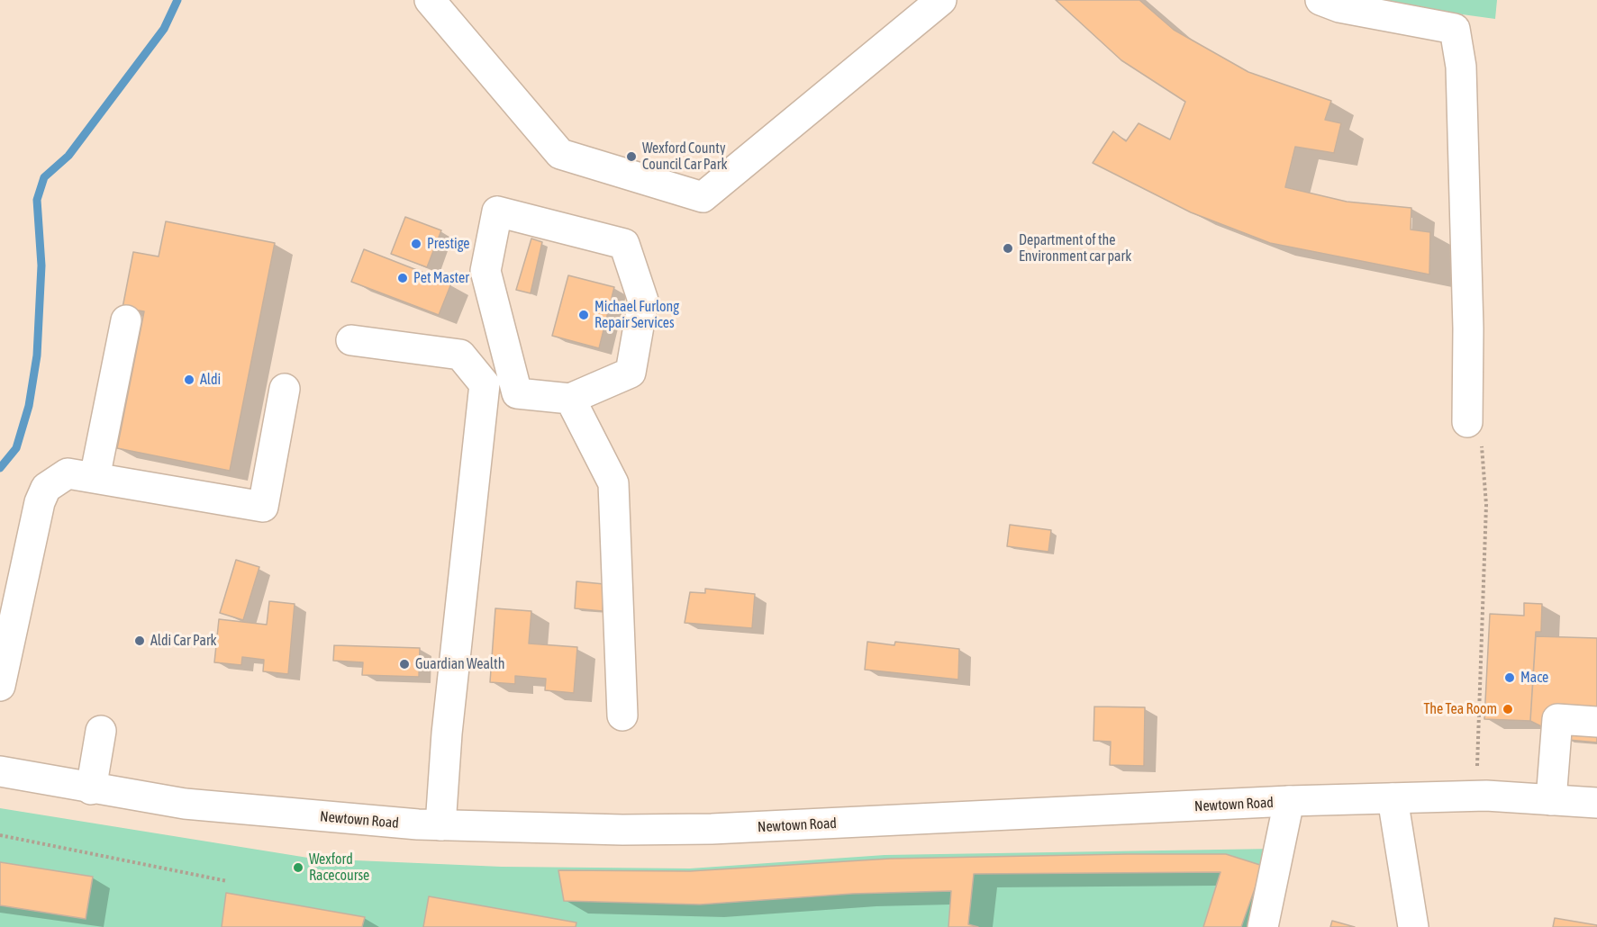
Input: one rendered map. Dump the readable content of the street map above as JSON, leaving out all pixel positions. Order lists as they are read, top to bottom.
{
  "streets": {
    "main road": ["Newtown Road"]
  },
  "places": [
    "Wexford County Council Car Park",
    "Prestige",
    "Department of the Environment car park",
    "Pet Master",
    "Michael Furlong Repair Services",
    "Aldi",
    "Aldi Car Park",
    "Guardian Wealth",
    "Mace",
    "The Tea Room",
    "Wexford Racecourse"
  ]
}
